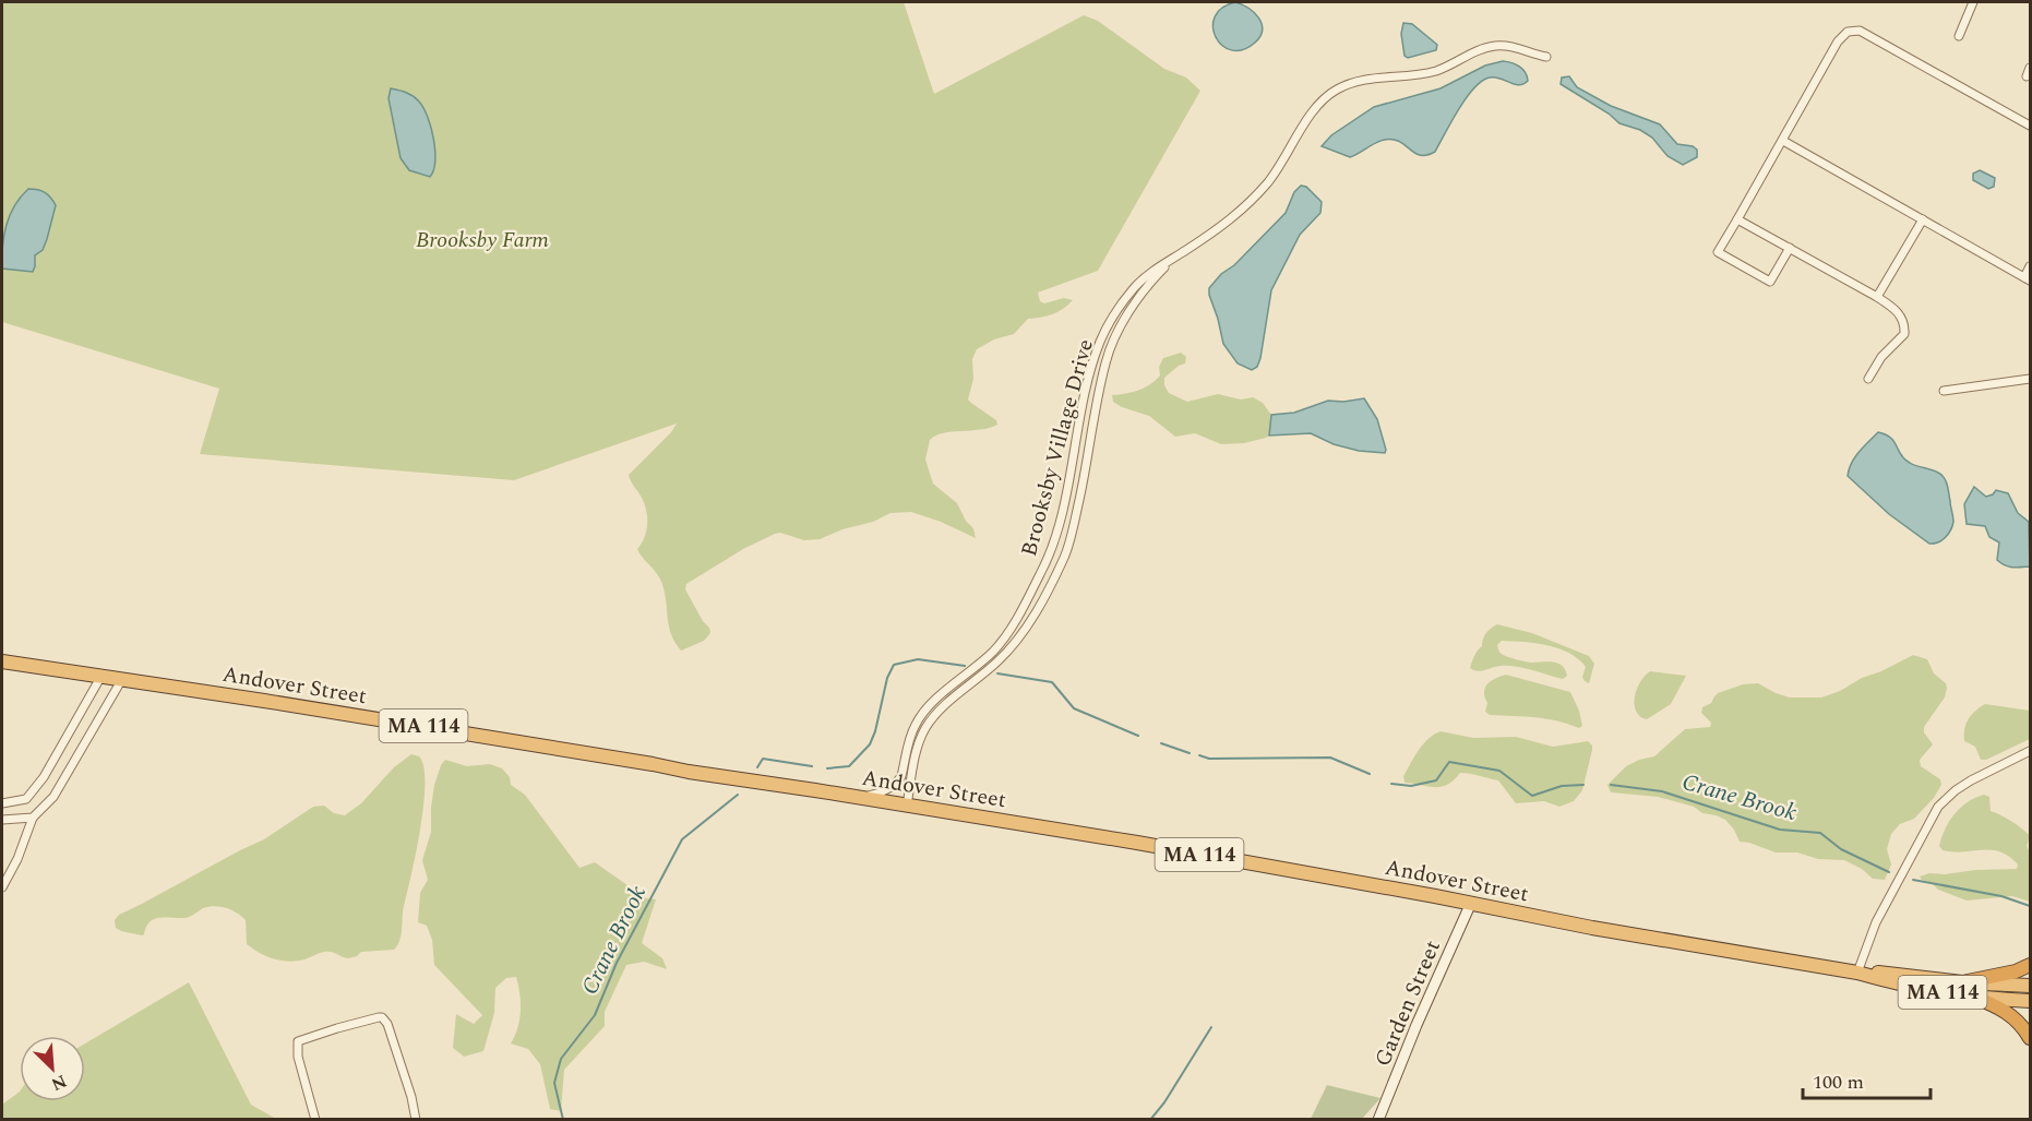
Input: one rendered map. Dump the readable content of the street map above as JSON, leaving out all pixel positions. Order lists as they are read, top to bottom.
{
  "streets": {
    "highway": ["Andover Street", "MA 114"],
    "main road": ["Garden Street"],
    "street": ["Brooksby Village Drive"]
  },
  "crossings": [
    ["Brooksby Village Drive", "Andover Street"],
    ["Andover Street", "Garden Street"]
  ],
  "water": ["Crane Brook"],
  "parks": ["Brooksby Farm"],
  "scale_bar": "100 m",
  "north": "bottom right"
}
